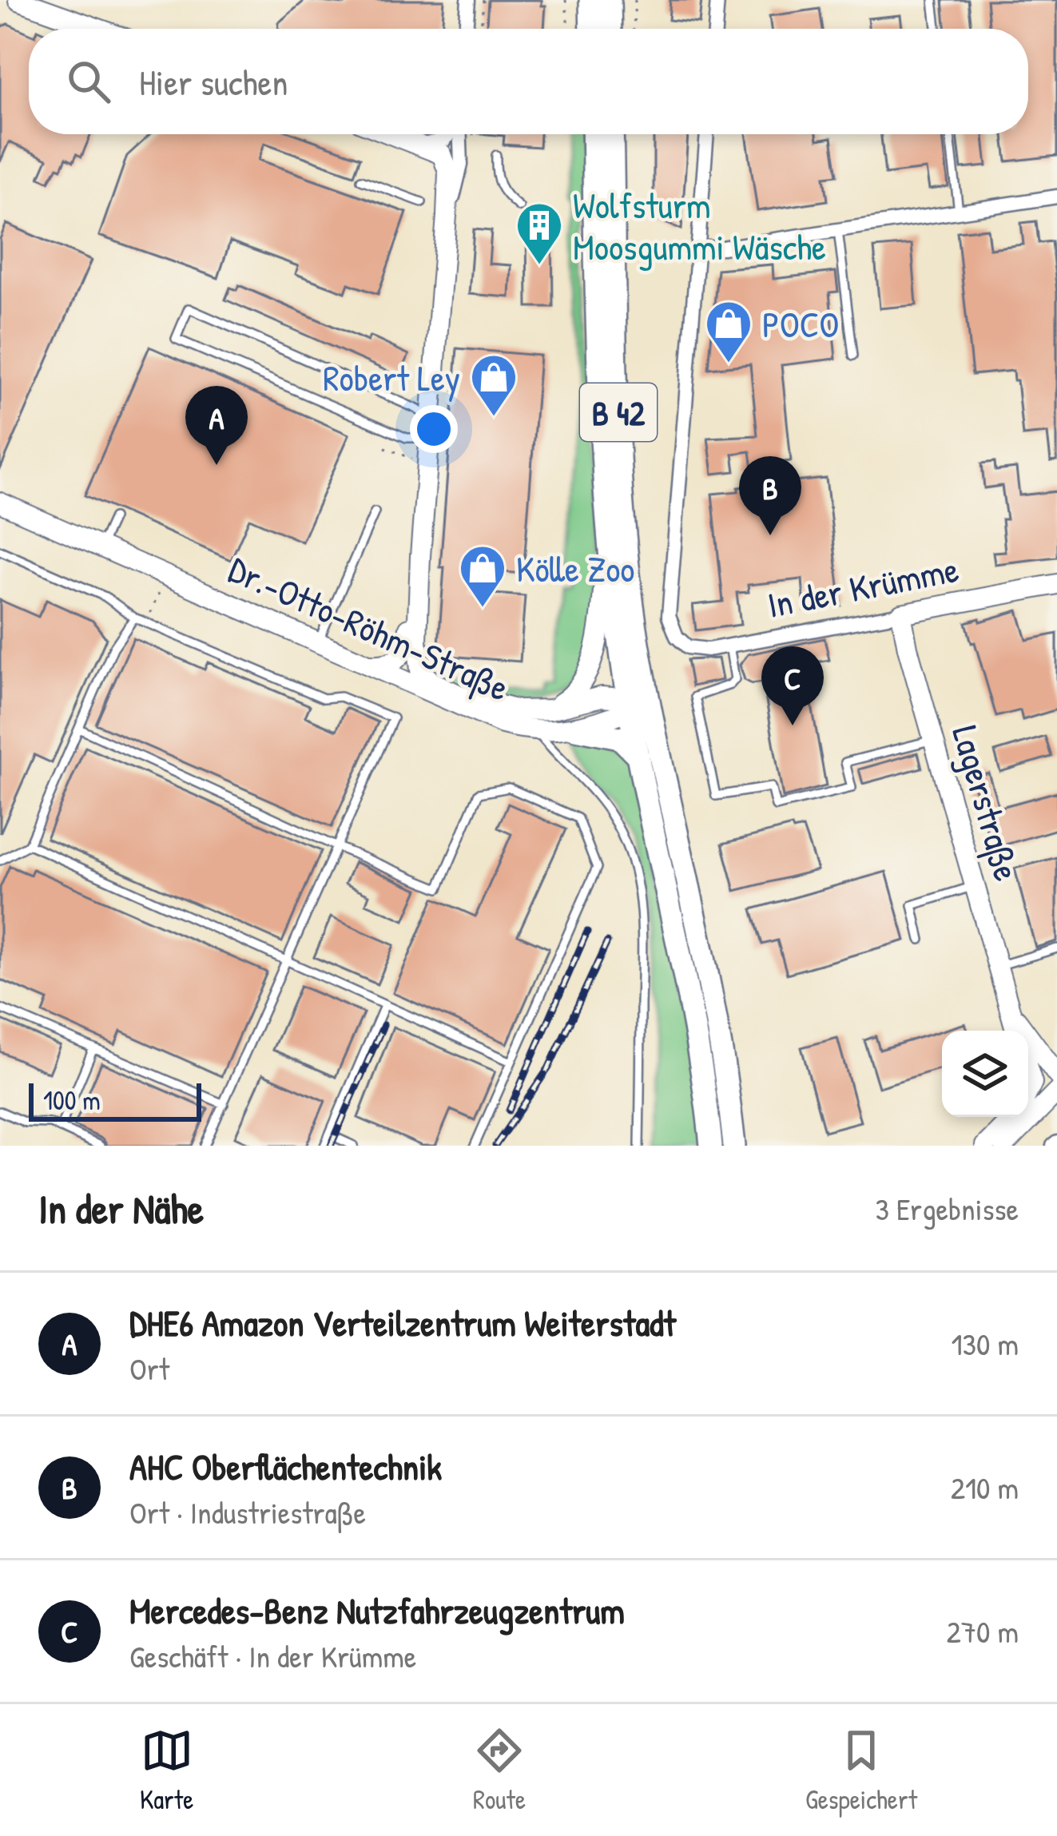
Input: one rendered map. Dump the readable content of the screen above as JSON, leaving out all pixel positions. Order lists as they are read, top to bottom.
{
  "streets": {
    "main road": [
      "B 42",
      "In der Krümme",
      "Dr.-Otto-Röhm-Straße",
      "Lagerstraße"
    ]
  },
  "crossings": [
    ["B 42", "Dr.-Otto-Röhm-Straße"],
    ["In der Krümme", "Lagerstraße"]
  ],
  "places": {
    "building": ["Wolfsturm Moosgummi Wäsche"],
    "shop": ["POCO", "Robert Ley", "Kölle Zoo"]
  },
  "scale_bar": "100 m",
  "page": {
    "search": "Hier suchen",
    "pins": ["A", "B", "C"],
    "scale": "100 m",
    "heading": ["In der Nähe", "3 Ergebnisse"],
    "list": [
      {
        "mark": "A",
        "name": "DHE6 Amazon Verteilzentrum Weiterstadt",
        "note": "Ort",
        "value": "130 m"
      },
      {
        "mark": "B",
        "name": "AHC Oberflächentechnik",
        "note": "Ort · Industriestraße",
        "value": "210 m"
      },
      {
        "mark": "C",
        "name": "Mercedes-Benz Nutzfahrzeugzentrum",
        "note": "Geschäft · In der Krümme",
        "value": "270 m"
      }
    ],
    "nav": ["Karte", "Route", "Gespeichert"]
  }
}
